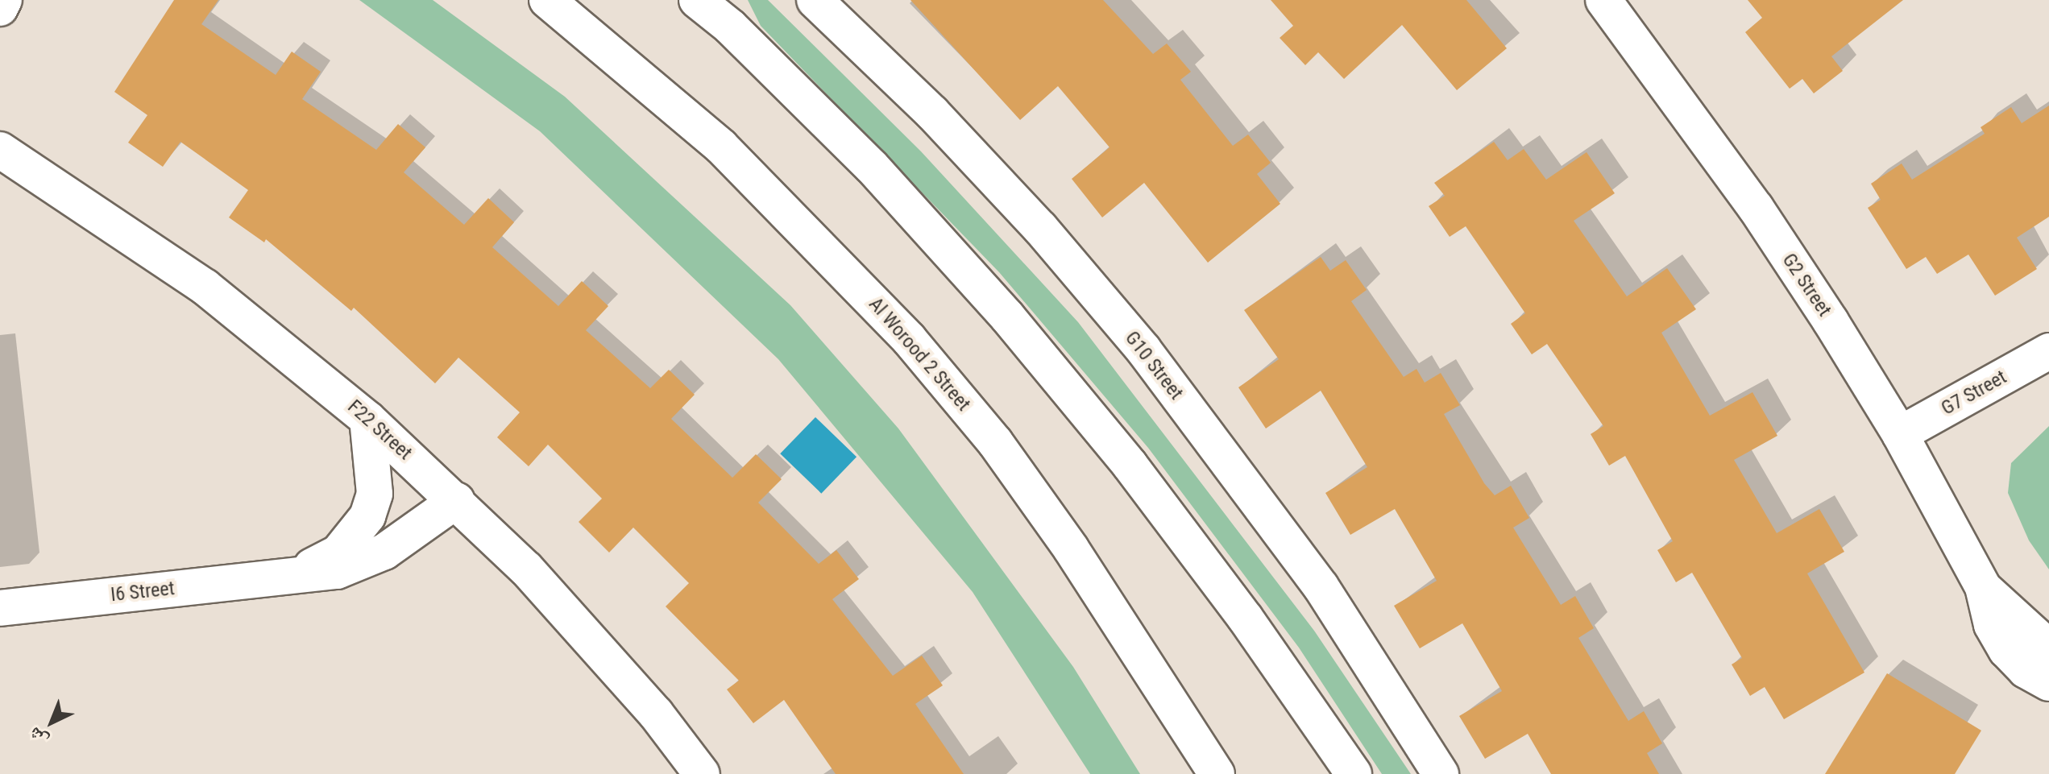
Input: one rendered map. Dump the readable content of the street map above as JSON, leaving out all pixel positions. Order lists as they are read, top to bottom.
{
  "streets": {
    "street": [
      "G2 Street",
      "Al Worood 2 Street",
      "G10 Street",
      "G7 Street",
      "F22 Street",
      "I6 Street"
    ]
  },
  "crossings": [
    ["G2 Street", "G7 Street"],
    ["F22 Street", "I6 Street"]
  ],
  "north": "bottom left"
}
